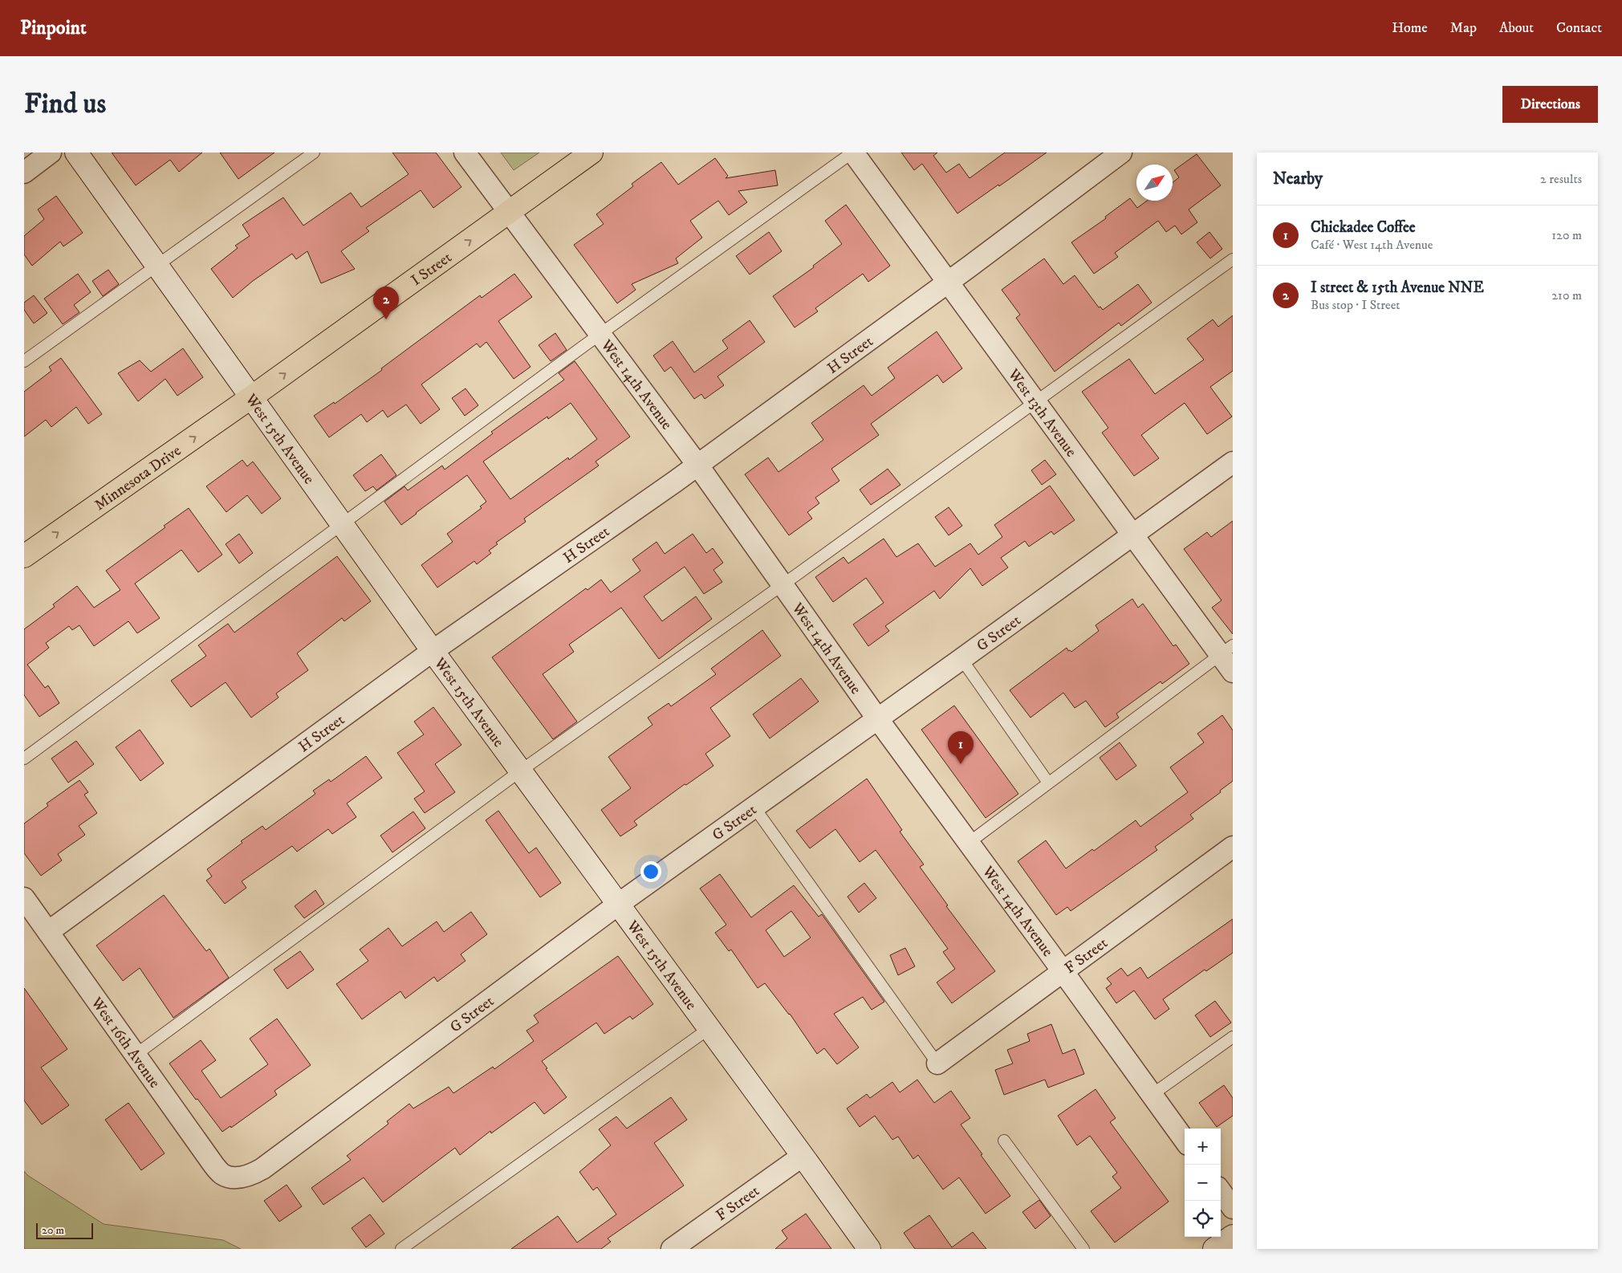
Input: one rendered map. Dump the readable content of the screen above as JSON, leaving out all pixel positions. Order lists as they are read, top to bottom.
{
  "streets": {
    "main road": ["I Street", "West 15th Avenue", "Minnesota Drive"],
    "street": [
      "H Street",
      "West 14th Avenue",
      "West 13th Avenue",
      "G Street",
      "F Street",
      "West 16th Avenue"
    ]
  },
  "crossings": [
    ["I Street", "West 14th Avenue"],
    ["I Street", "West 15th Avenue"],
    ["I Street", "Minnesota Drive"],
    ["H Street", "West 14th Avenue"],
    ["H Street", "West 13th Avenue"],
    ["H Street", "West 15th Avenue"],
    ["H Street", "West 16th Avenue"],
    ["West 14th Avenue", "G Street"],
    ["West 14th Avenue", "F Street"],
    ["West 13th Avenue", "G Street"],
    ["West 15th Avenue", "Minnesota Drive"],
    ["West 15th Avenue", "G Street"],
    ["West 15th Avenue", "F Street"],
    ["G Street", "West 16th Avenue"]
  ],
  "one_way": ["I Street", "Minnesota Drive"],
  "scale_bar": "20 m",
  "north": "top right",
  "page": {
    "header": "Pinpoint",
    "nav": [
      "Home",
      "Map",
      "About",
      "Contact"
    ],
    "buttons": "Directions",
    "title": "Find us",
    "heading": ["Nearby", "2 results"],
    "list": [
      {
        "mark": "1",
        "name": "Chickadee Coffee",
        "note": "Café · West 14th Avenue",
        "value": "120 m"
      },
      {
        "mark": "2",
        "name": "I street & 15th Avenue NNE",
        "note": "Bus stop · I Street",
        "value": "210 m"
      }
    ],
    "pins": ["2", "1"],
    "map_buttons": ["+", "−"],
    "scale": "20 m"
  }
}
